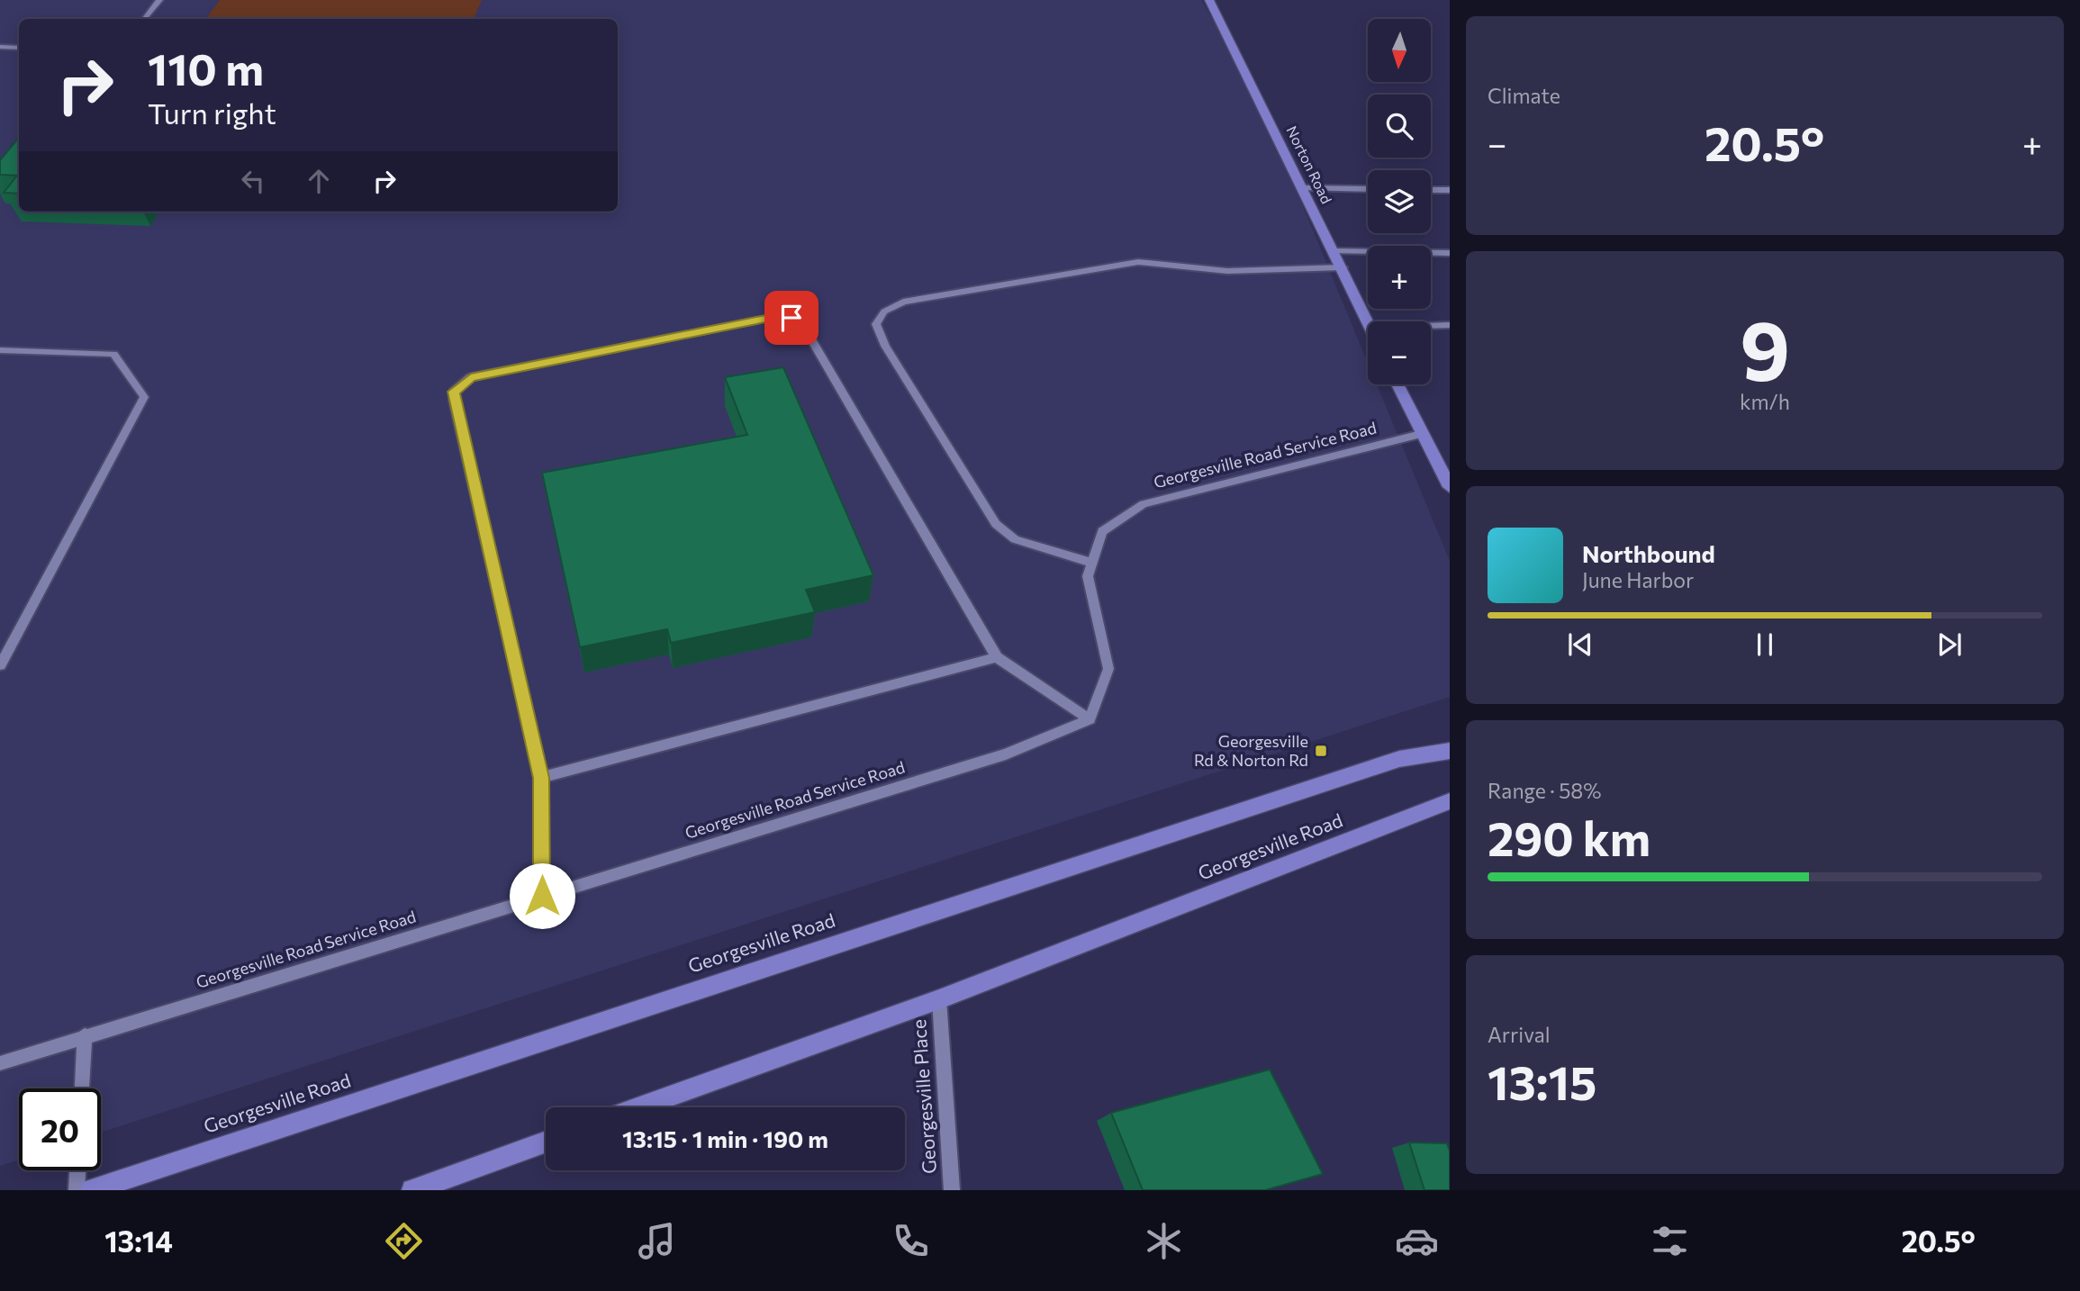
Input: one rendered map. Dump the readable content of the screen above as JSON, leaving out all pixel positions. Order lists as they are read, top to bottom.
{
  "streets": {
    "main road": ["Norton Road", "Georgesville Road"],
    "street": ["Georgesville Road Service Road", "Georgesville Place"]
  },
  "crossings": [
    ["Georgesville Road", "Georgesville Place"]
  ],
  "places": {
    "transit": ["Georgesville Rd & Norton Rd"]
  },
  "north": "bottom",
  "page": {
    "tile": [
      "Climate",
      ["9", "km/h"],
      ["Range · 58%", "290 km"],
      ["Arrival", "13:15"]
    ],
    "map_buttons": ["+", "−"],
    "turn": ["110 m", "Turn right"],
    "heat": ["−", "20.5°", "+"],
    "song": ["Northbound", "June Harbor"],
    "limit": "20",
    "trip": "13:15 · 1 min · 190 m",
    "tabs": ["13:14", "20.5°"]
  }
}
